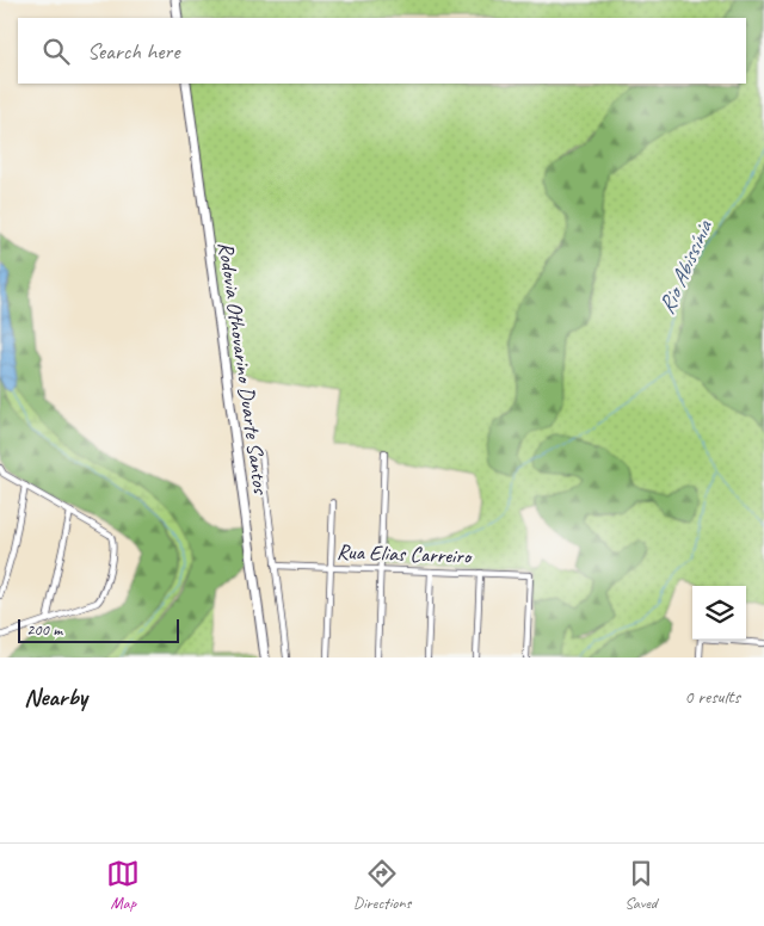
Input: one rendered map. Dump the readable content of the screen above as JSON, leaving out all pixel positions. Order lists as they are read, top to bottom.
{
  "streets": {
    "main road": ["Rodovia Othovarino Duarte Santos"],
    "street": ["Rua Elias Carreiro"]
  },
  "water": ["Rio Abissínia"],
  "scale_bar": "200 m",
  "page": {
    "search": "Search here",
    "scale": "200 m",
    "heading": ["Nearby", "0 results"],
    "nav": ["Map", "Directions", "Saved"]
  }
}
